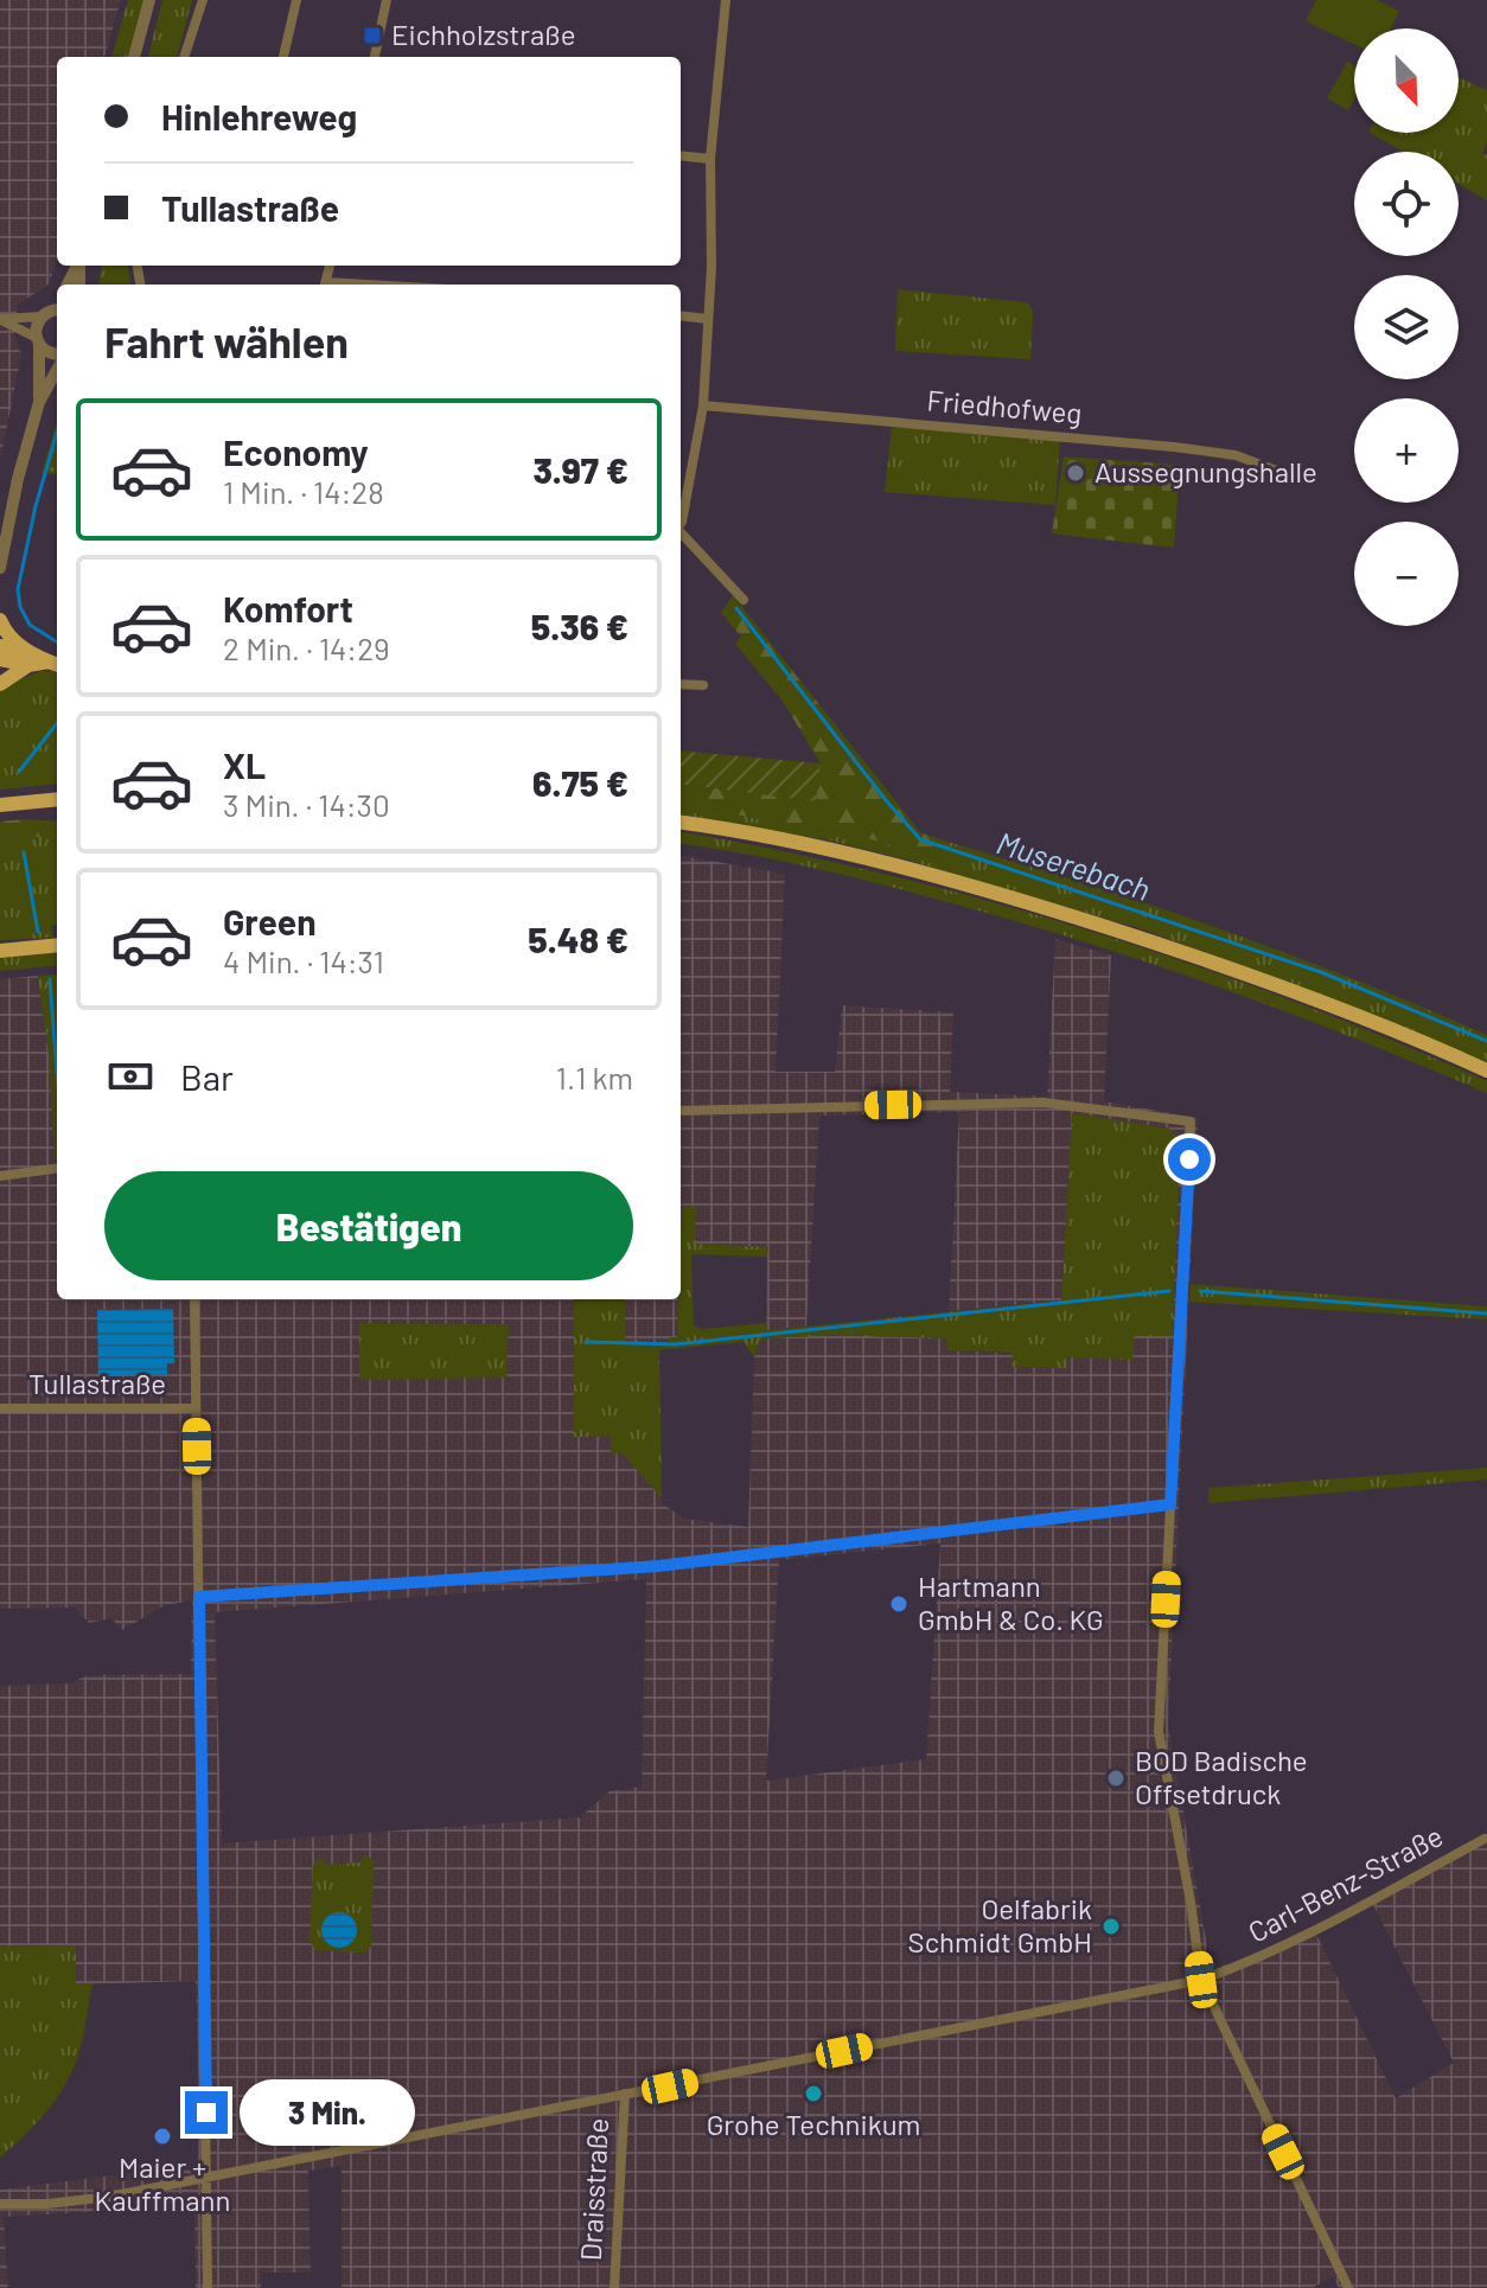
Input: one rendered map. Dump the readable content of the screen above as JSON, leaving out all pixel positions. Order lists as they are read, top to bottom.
{
  "streets": {
    "street": [
      "Friedhofweg",
      "Tullastraße",
      "Carl-Benz-Straße",
      "Draisstraße"
    ]
  },
  "crossings": [
    ["Tullastraße", "Carl-Benz-Straße"],
    ["Carl-Benz-Straße", "Draisstraße"]
  ],
  "water": ["Muserebach"],
  "places": {
    "transit": ["Eichholzstraße"],
    "other": [
      "Aussegnungshalle",
      "Hartmann GmbH & Co. KG",
      "BOD Badische Offsetdruck",
      "Oelfabrik Schmidt GmbH",
      "Grohe Technikum",
      "Maier + Kauffmann"
    ]
  },
  "north": "bottom right",
  "page": {
    "map_buttons": ["+", "−"],
    "banner": ["Hinlehreweg", "Tullastraße"],
    "heading": "Fahrt wählen",
    "list": [
      {
        "name": "Economy",
        "note": "1 Min. · 14:28",
        "value": "3.97 €"
      },
      {
        "name": "Komfort",
        "note": "2 Min. · 14:29",
        "value": "5.36 €"
      },
      {
        "name": "XL",
        "note": "3 Min. · 14:30",
        "value": "6.75 €"
      },
      {
        "name": "Green",
        "note": "4 Min. · 14:31",
        "value": "5.48 €"
      }
    ],
    "pay": ["Bar", "1.1 km"],
    "buttons": "Bestätigen",
    "bubble": "3 Min."
  }
}
